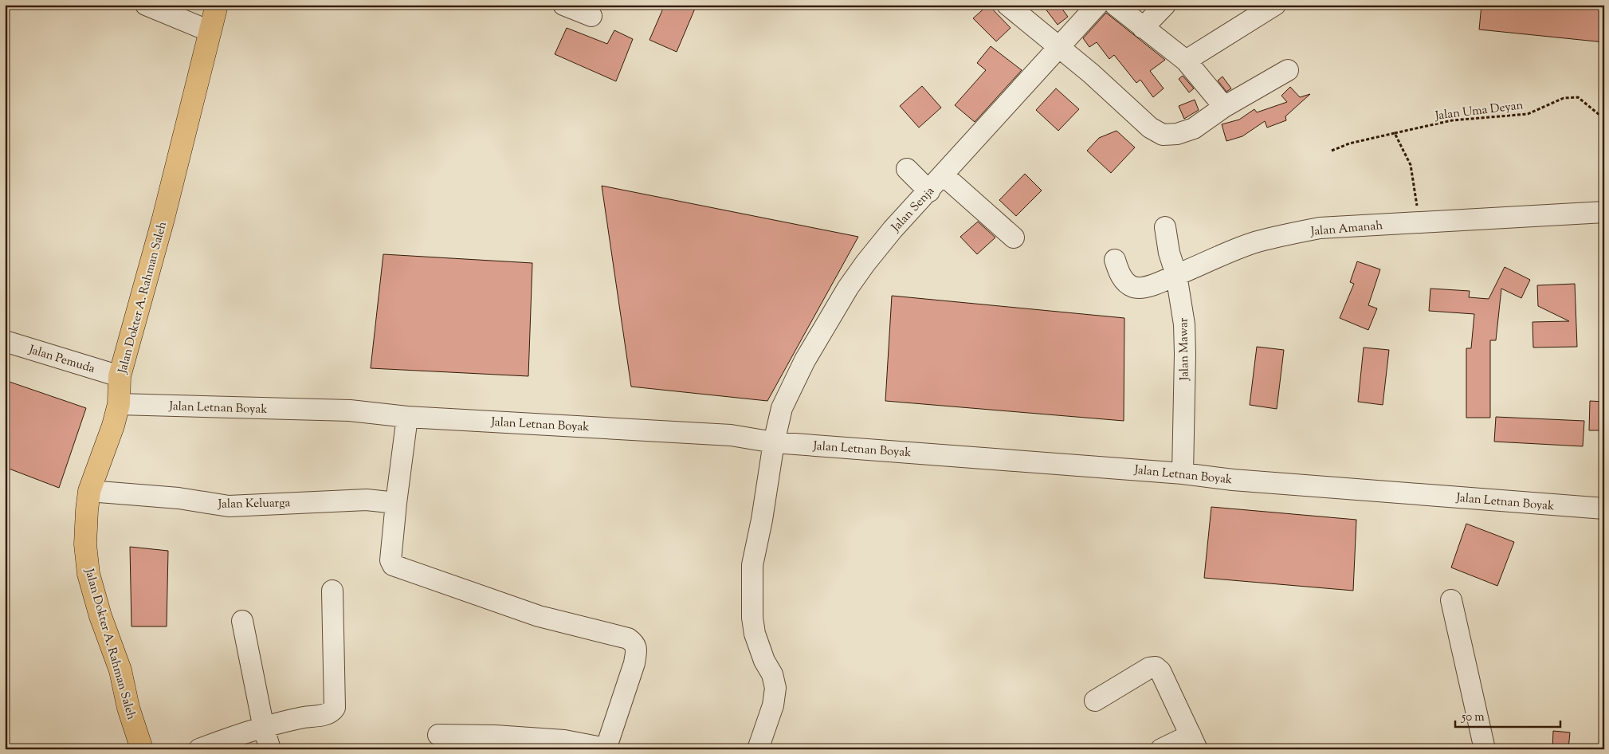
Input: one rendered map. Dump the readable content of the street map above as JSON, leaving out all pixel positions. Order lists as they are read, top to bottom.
{
  "streets": {
    "main road": ["Jalan Dokter A. Rahman Saleh"],
    "street": [
      "Jalan Senja",
      "Jalan Amanah",
      "Jalan Mawar",
      "Jalan Pemuda",
      "Jalan Letnan Boyak",
      "Jalan Keluarga"
    ],
    "path": ["Jalan Uma Deyan"]
  },
  "crossings": [
    ["Jalan Senja", "Jalan Letnan Boyak"],
    ["Jalan Amanah", "Jalan Mawar"],
    ["Jalan Dokter A. Rahman Saleh", "Jalan Pemuda"],
    ["Jalan Dokter A. Rahman Saleh", "Jalan Letnan Boyak"],
    ["Jalan Dokter A. Rahman Saleh", "Jalan Keluarga"],
    ["Jalan Mawar", "Jalan Letnan Boyak"]
  ],
  "scale_bar": "50 m"
}
